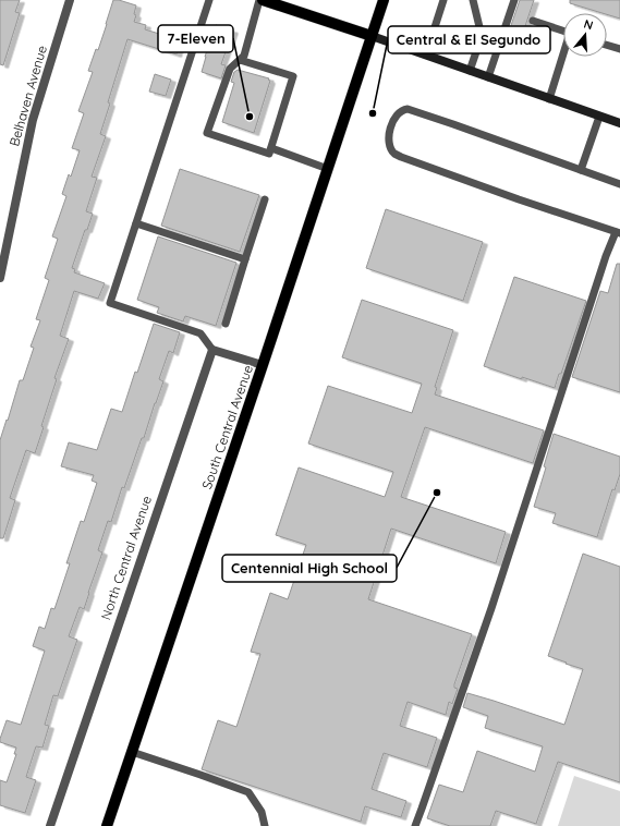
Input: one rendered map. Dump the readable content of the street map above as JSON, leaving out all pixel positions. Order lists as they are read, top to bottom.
{
  "streets": {
    "main road": ["South Central Avenue"],
    "street": ["Belhaven Avenue", "North Central Avenue"]
  },
  "places": ["Central & El Segundo", "7-Eleven", "Centennial High School"],
  "north": "top"
}
